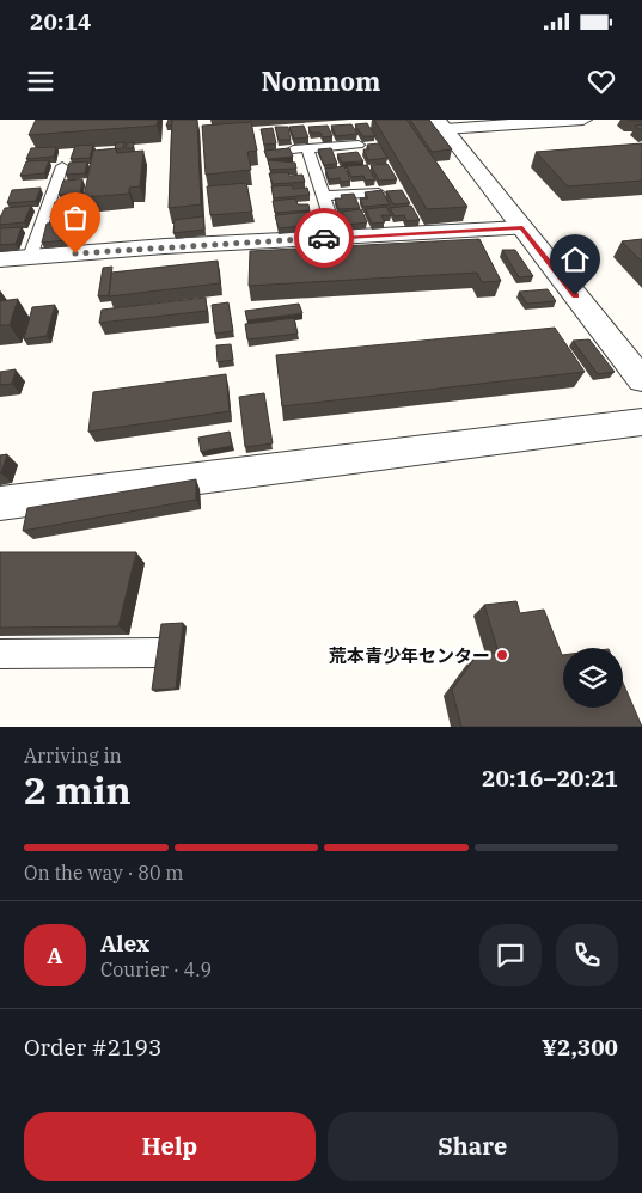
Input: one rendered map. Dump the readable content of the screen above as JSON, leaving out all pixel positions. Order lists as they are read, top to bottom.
{
  "places": ["荒本青少年センター"],
  "page": {
    "status": "20:14",
    "header": "Nomnom",
    "heading": ["2 min", "Arriving in", "20:16–20:21"],
    "panel": [
      "Alex",
      "Courier · 4.9",
      "Order #2193",
      "¥2,300"
    ],
    "bar": "On the way · 80 m",
    "round": "A",
    "buttons": ["Help", "Share"]
  }
}
